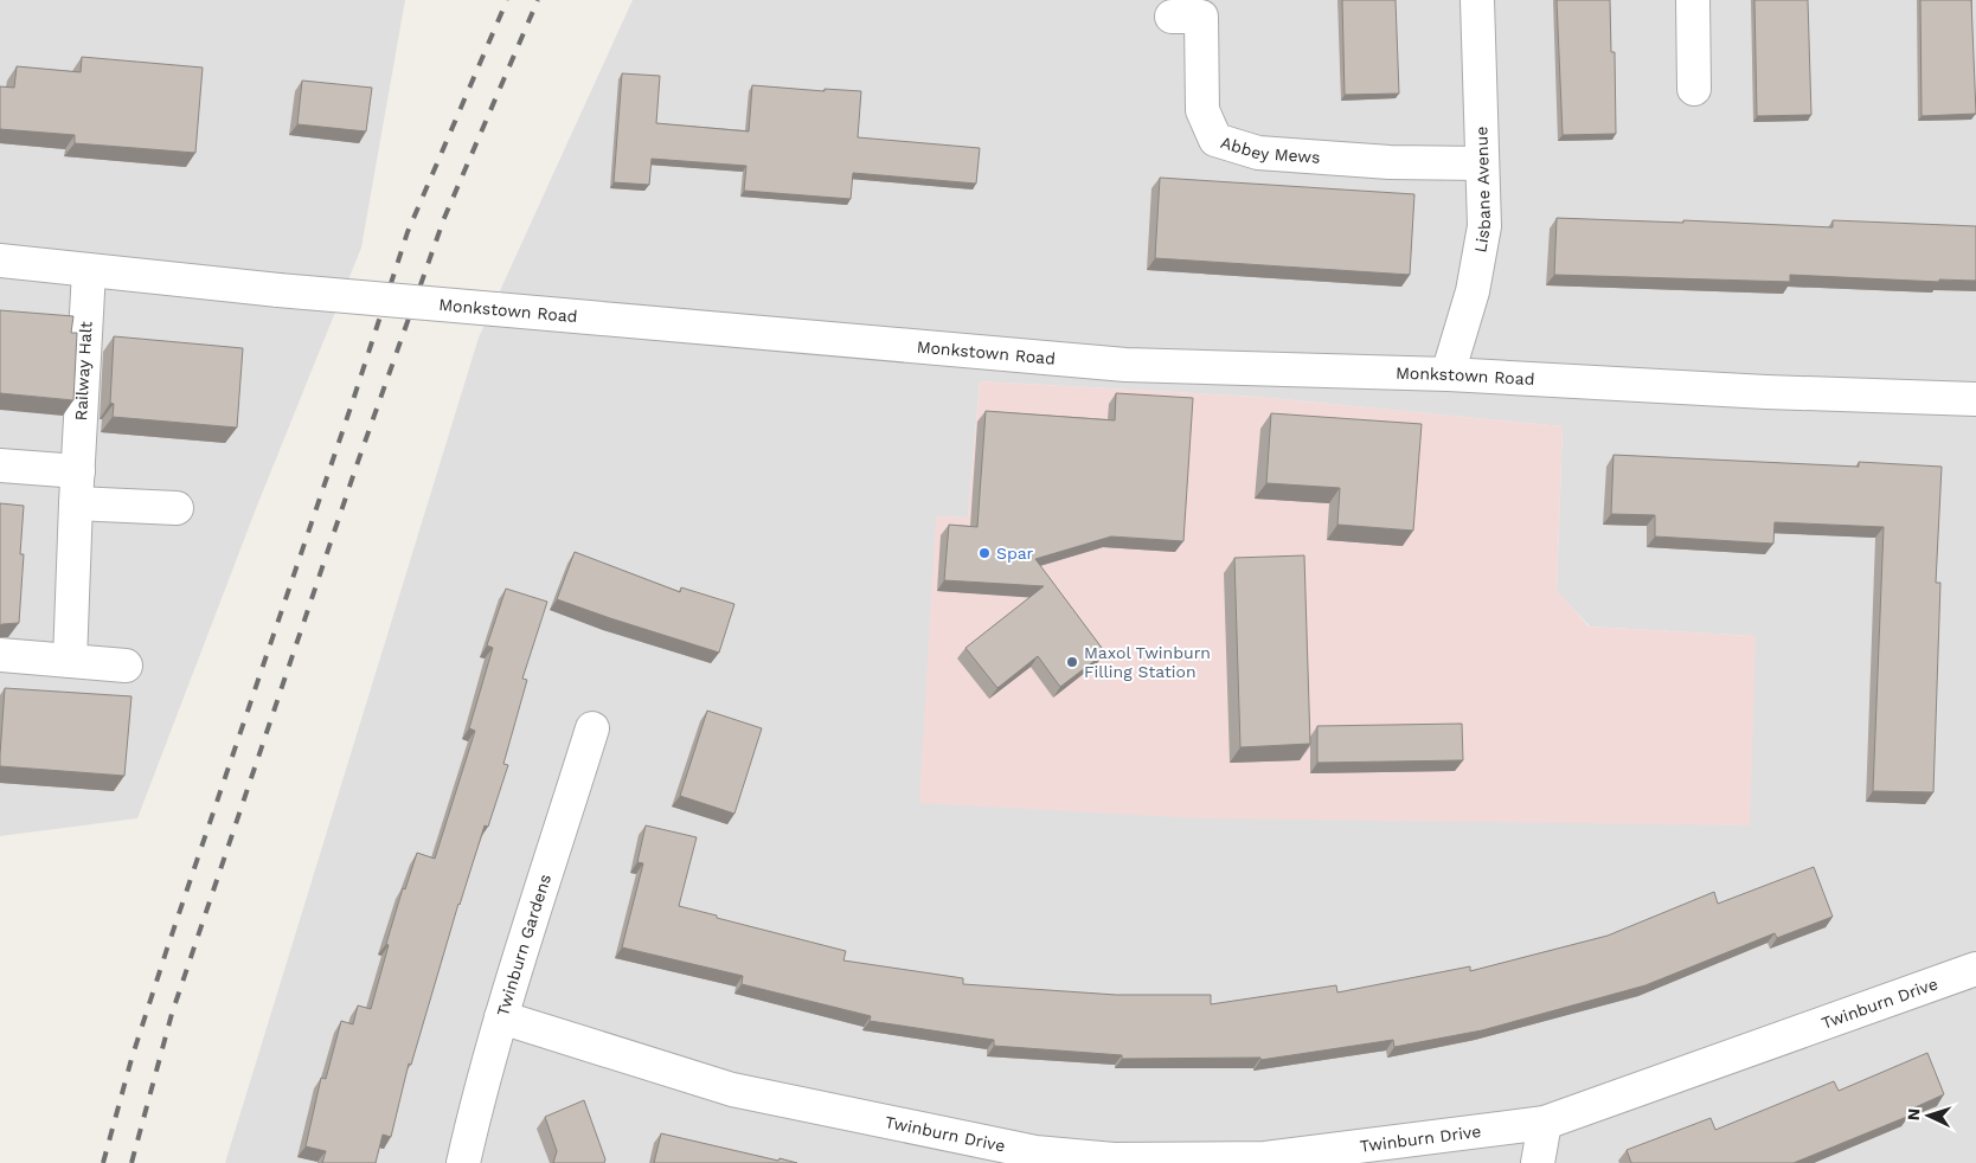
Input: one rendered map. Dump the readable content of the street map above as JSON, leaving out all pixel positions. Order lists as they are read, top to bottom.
{
  "streets": {
    "street": [
      "Abbey Mews",
      "Lisbane Avenue",
      "Monkstown Road",
      "Railway Halt",
      "Twinburn Gardens",
      "Twinburn Drive"
    ]
  },
  "crossings": [
    ["Abbey Mews", "Lisbane Avenue"],
    ["Lisbane Avenue", "Monkstown Road"],
    ["Monkstown Road", "Railway Halt"],
    ["Twinburn Gardens", "Twinburn Drive"]
  ],
  "places": ["Spar", "Maxol Twinburn Filling Station"],
  "north": "left"
}
